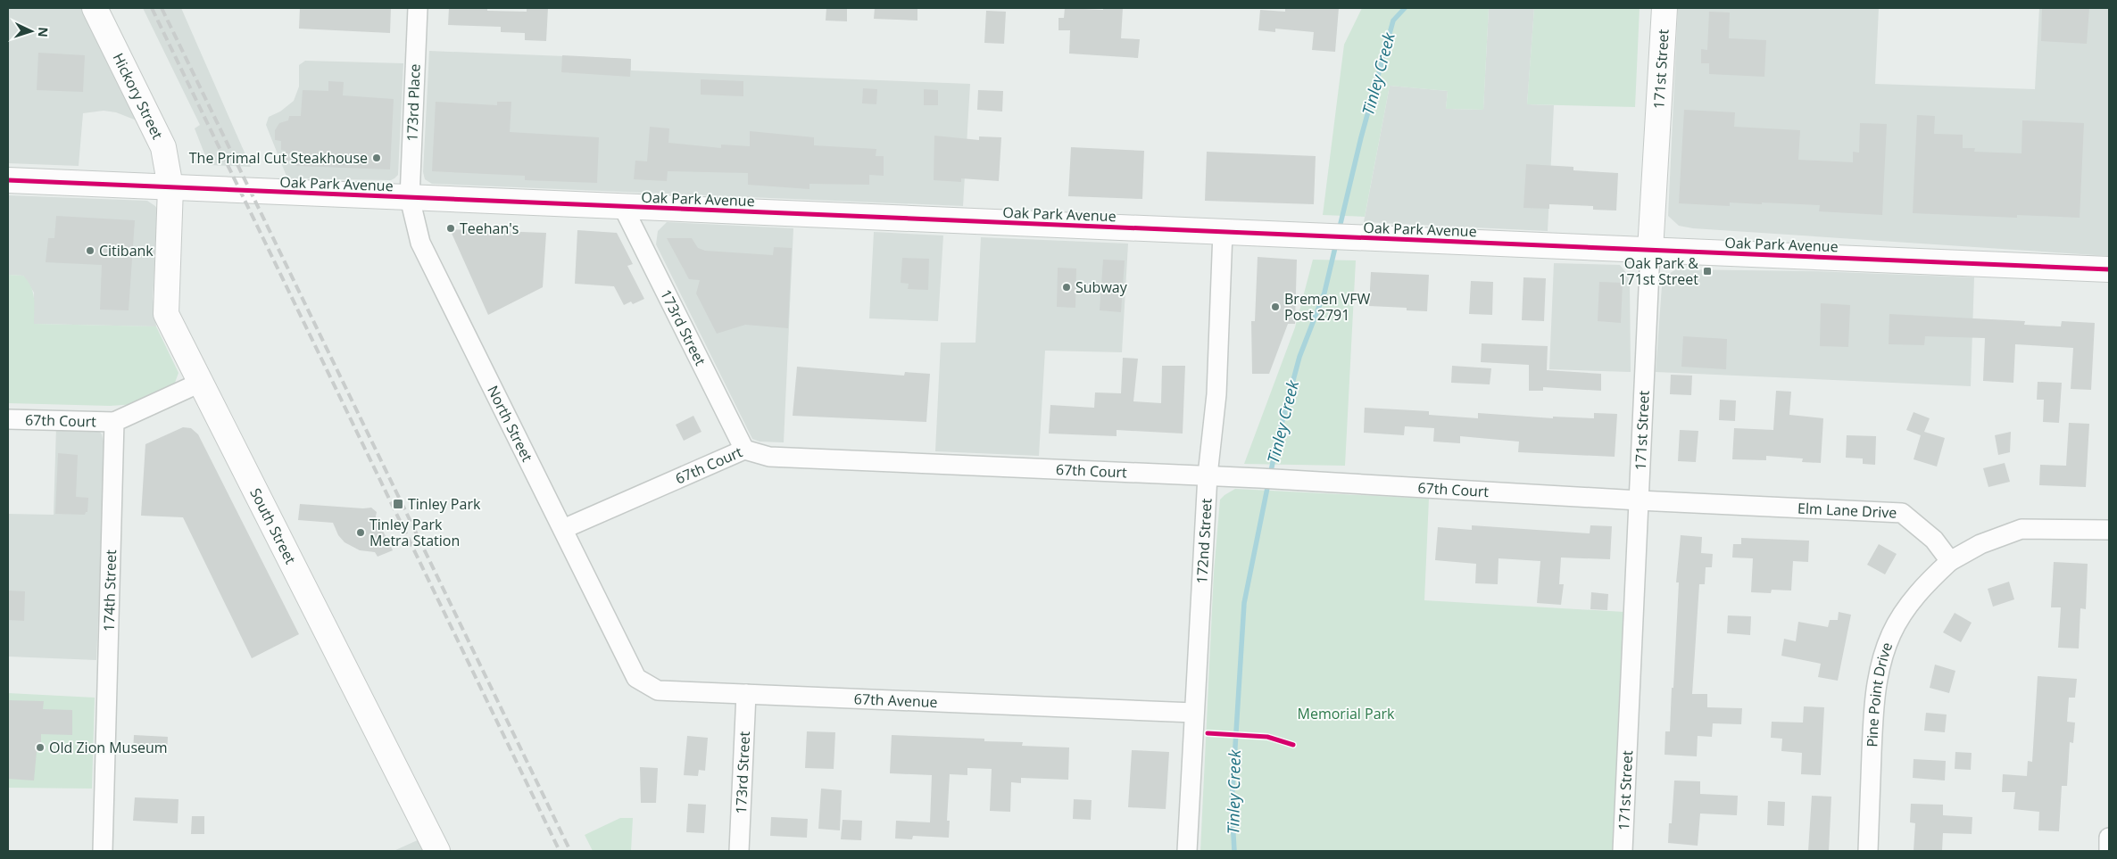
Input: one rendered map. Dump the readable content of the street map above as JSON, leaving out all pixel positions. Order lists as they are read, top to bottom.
{
  "streets": {
    "street": [
      "171st Street",
      "Hickory Street",
      "173rd Place",
      "Oak Park Avenue",
      "173rd Street",
      "67th Court",
      "North Street",
      "Elm Lane Drive",
      "South Street",
      "172nd Street",
      "174th Street",
      "Pine Point Drive",
      "67th Avenue"
    ]
  },
  "crossings": [
    ["171st Street", "Oak Park Avenue"],
    ["171st Street", "67th Court"],
    ["171st Street", "Elm Lane Drive"],
    ["Hickory Street", "Oak Park Avenue"],
    ["Hickory Street", "South Street"],
    ["173rd Place", "Oak Park Avenue"],
    ["173rd Place", "North Street"],
    ["Oak Park Avenue", "173rd Street"],
    ["Oak Park Avenue", "North Street"],
    ["Oak Park Avenue", "South Street"],
    ["Oak Park Avenue", "172nd Street"],
    ["173rd Street", "67th Court"],
    ["173rd Street", "67th Avenue"],
    ["67th Court", "North Street"],
    ["67th Court", "Elm Lane Drive"],
    ["67th Court", "172nd Street"],
    ["67th Court", "174th Street"],
    ["North Street", "67th Avenue"],
    ["Elm Lane Drive", "Pine Point Drive"],
    ["172nd Street", "67th Avenue"]
  ],
  "water": ["Tinley Creek"],
  "parks": ["Memorial Park"],
  "places": {
    "other": [
      "The Primal Cut Steakhouse",
      "Teehan's",
      "Citibank",
      "Subway",
      "Bremen VFW Post 2791",
      "Tinley Park Metra Station",
      "Old Zion Museum"
    ],
    "transit": ["Oak Park & 171st Street", "Tinley Park"]
  },
  "north": "right"
}
